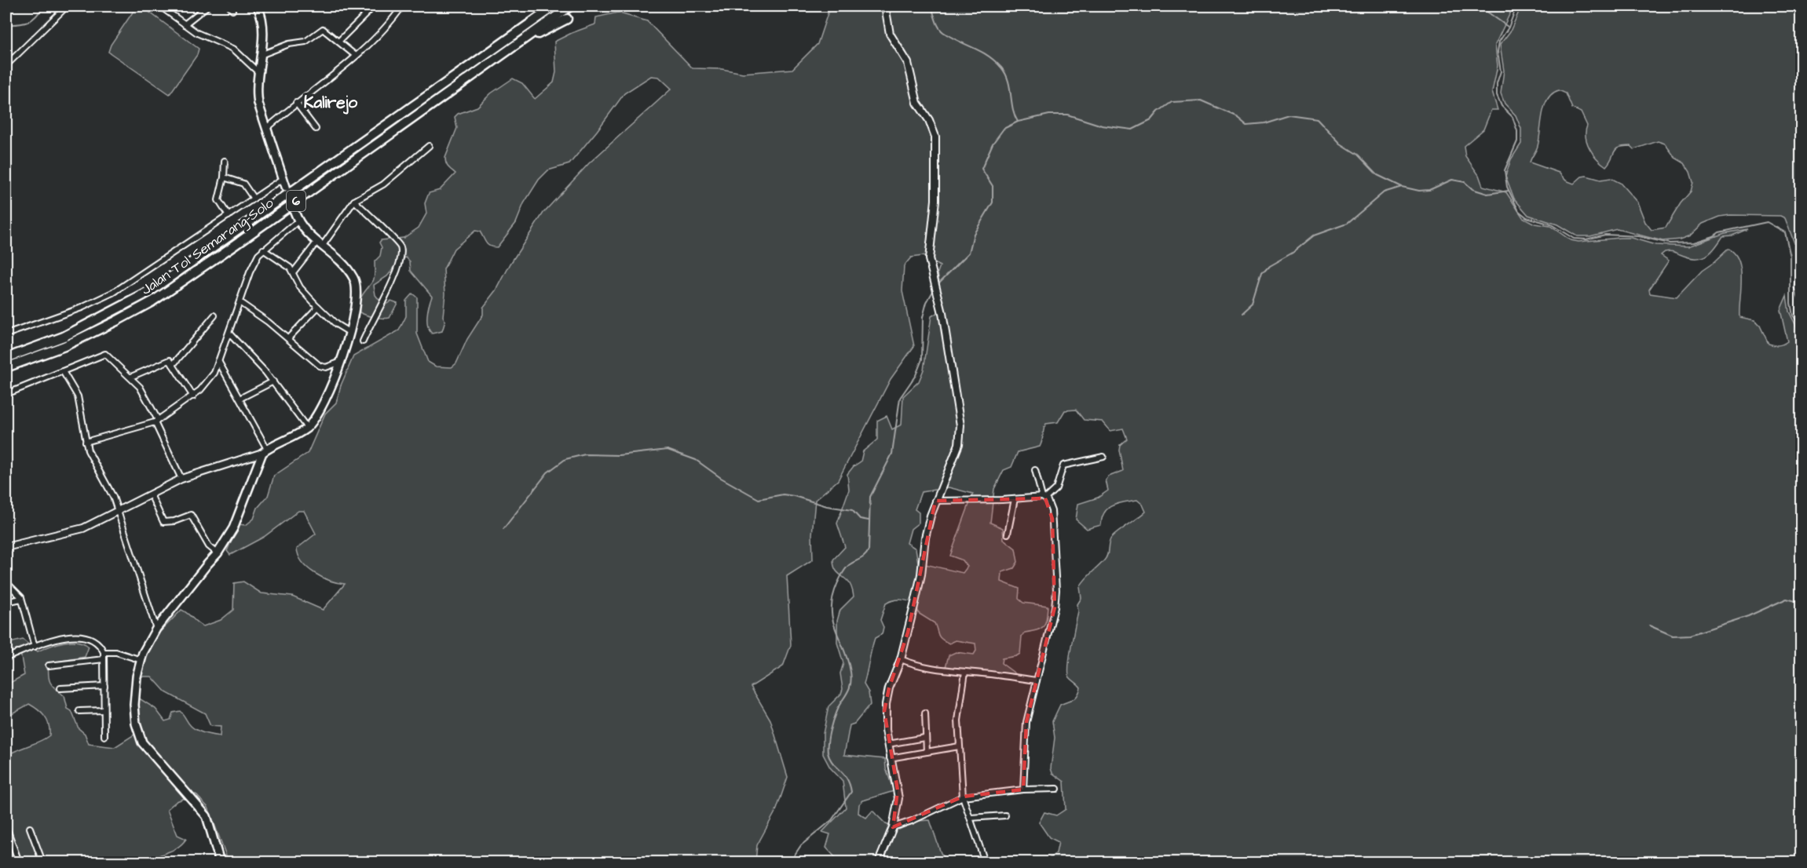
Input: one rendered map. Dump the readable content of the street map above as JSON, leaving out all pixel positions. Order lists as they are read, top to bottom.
{
  "streets": {
    "highway": ["6", "Jalan Tol Semarang–Solo"]
  },
  "districts": ["Kalirejo"]
}
